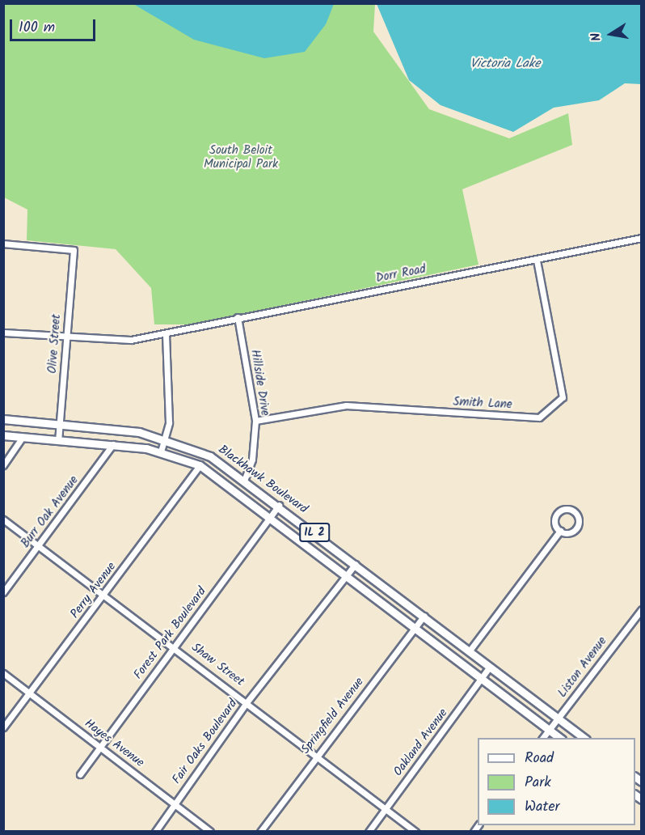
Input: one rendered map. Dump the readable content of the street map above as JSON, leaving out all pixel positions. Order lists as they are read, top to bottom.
{
  "streets": {
    "main road": ["Blackhawk Boulevard", "IL 2"],
    "street": [
      "Dorr Road",
      "Olive Street",
      "Hillside Drive",
      "Smith Lane",
      "Burr Oak Avenue",
      "Perry Avenue",
      "Forest Park Boulevard",
      "Shaw Street",
      "Liston Avenue",
      "Springfield Avenue",
      "Fair Oaks Boulevard",
      "Oakland Avenue",
      "Hayes Avenue"
    ]
  },
  "crossings": [
    ["Dorr Road", "Olive Street"],
    ["Dorr Road", "Hillside Drive"],
    ["Dorr Road", "Smith Lane"],
    ["Olive Street", "Blackhawk Boulevard"],
    ["Hillside Drive", "Smith Lane"],
    ["Hillside Drive", "Blackhawk Boulevard"],
    ["Blackhawk Boulevard", "Burr Oak Avenue"],
    ["Blackhawk Boulevard", "Perry Avenue"],
    ["Blackhawk Boulevard", "Forest Park Boulevard"],
    ["Blackhawk Boulevard", "Liston Avenue"],
    ["Blackhawk Boulevard", "Springfield Avenue"],
    ["Blackhawk Boulevard", "Fair Oaks Boulevard"],
    ["Blackhawk Boulevard", "Oakland Avenue"],
    ["Burr Oak Avenue", "Shaw Street"],
    ["Perry Avenue", "Shaw Street"],
    ["Perry Avenue", "Hayes Avenue"],
    ["Forest Park Boulevard", "Shaw Street"],
    ["Forest Park Boulevard", "Hayes Avenue"],
    ["Shaw Street", "Springfield Avenue"],
    ["Shaw Street", "Fair Oaks Boulevard"],
    ["Shaw Street", "Oakland Avenue"],
    ["Fair Oaks Boulevard", "Hayes Avenue"]
  ],
  "water": ["Victoria Lake"],
  "parks": ["South Beloit Municipal Park"],
  "legend": ["Road", "Park", "Water"],
  "scale_bar": "100 m",
  "north": "left"
}
